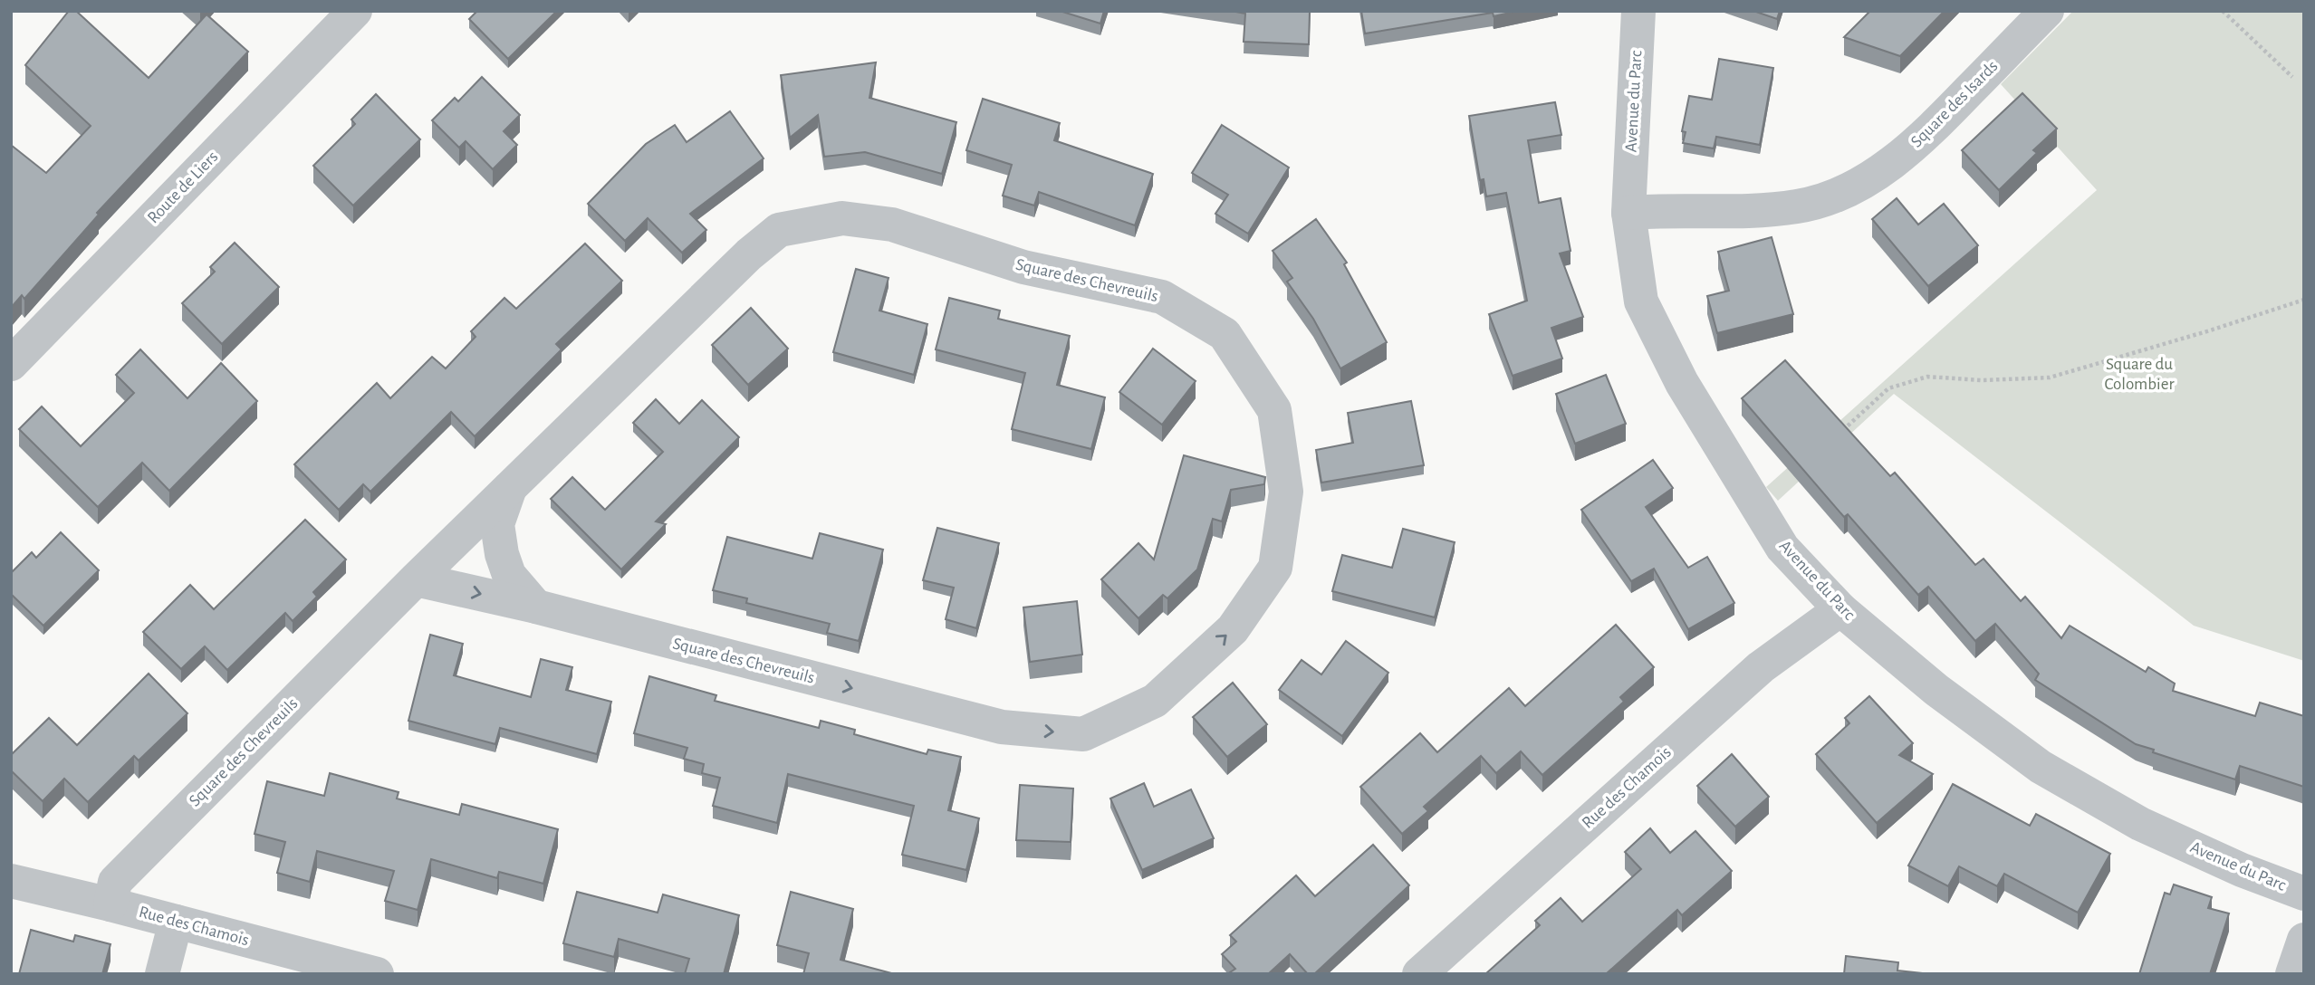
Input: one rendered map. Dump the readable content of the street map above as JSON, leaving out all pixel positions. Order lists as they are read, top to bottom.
{
  "streets": {
    "street": [
      "Avenue du Parc",
      "Square des Isards",
      "Route de Liers",
      "Square des Chevreuils",
      "Rue des Chamois"
    ]
  },
  "crossings": [
    ["Avenue du Parc", "Square des Isards"],
    ["Avenue du Parc", "Rue des Chamois"],
    ["Square des Chevreuils", "Rue des Chamois"]
  ],
  "parks": ["Square du Colombier"]
}
